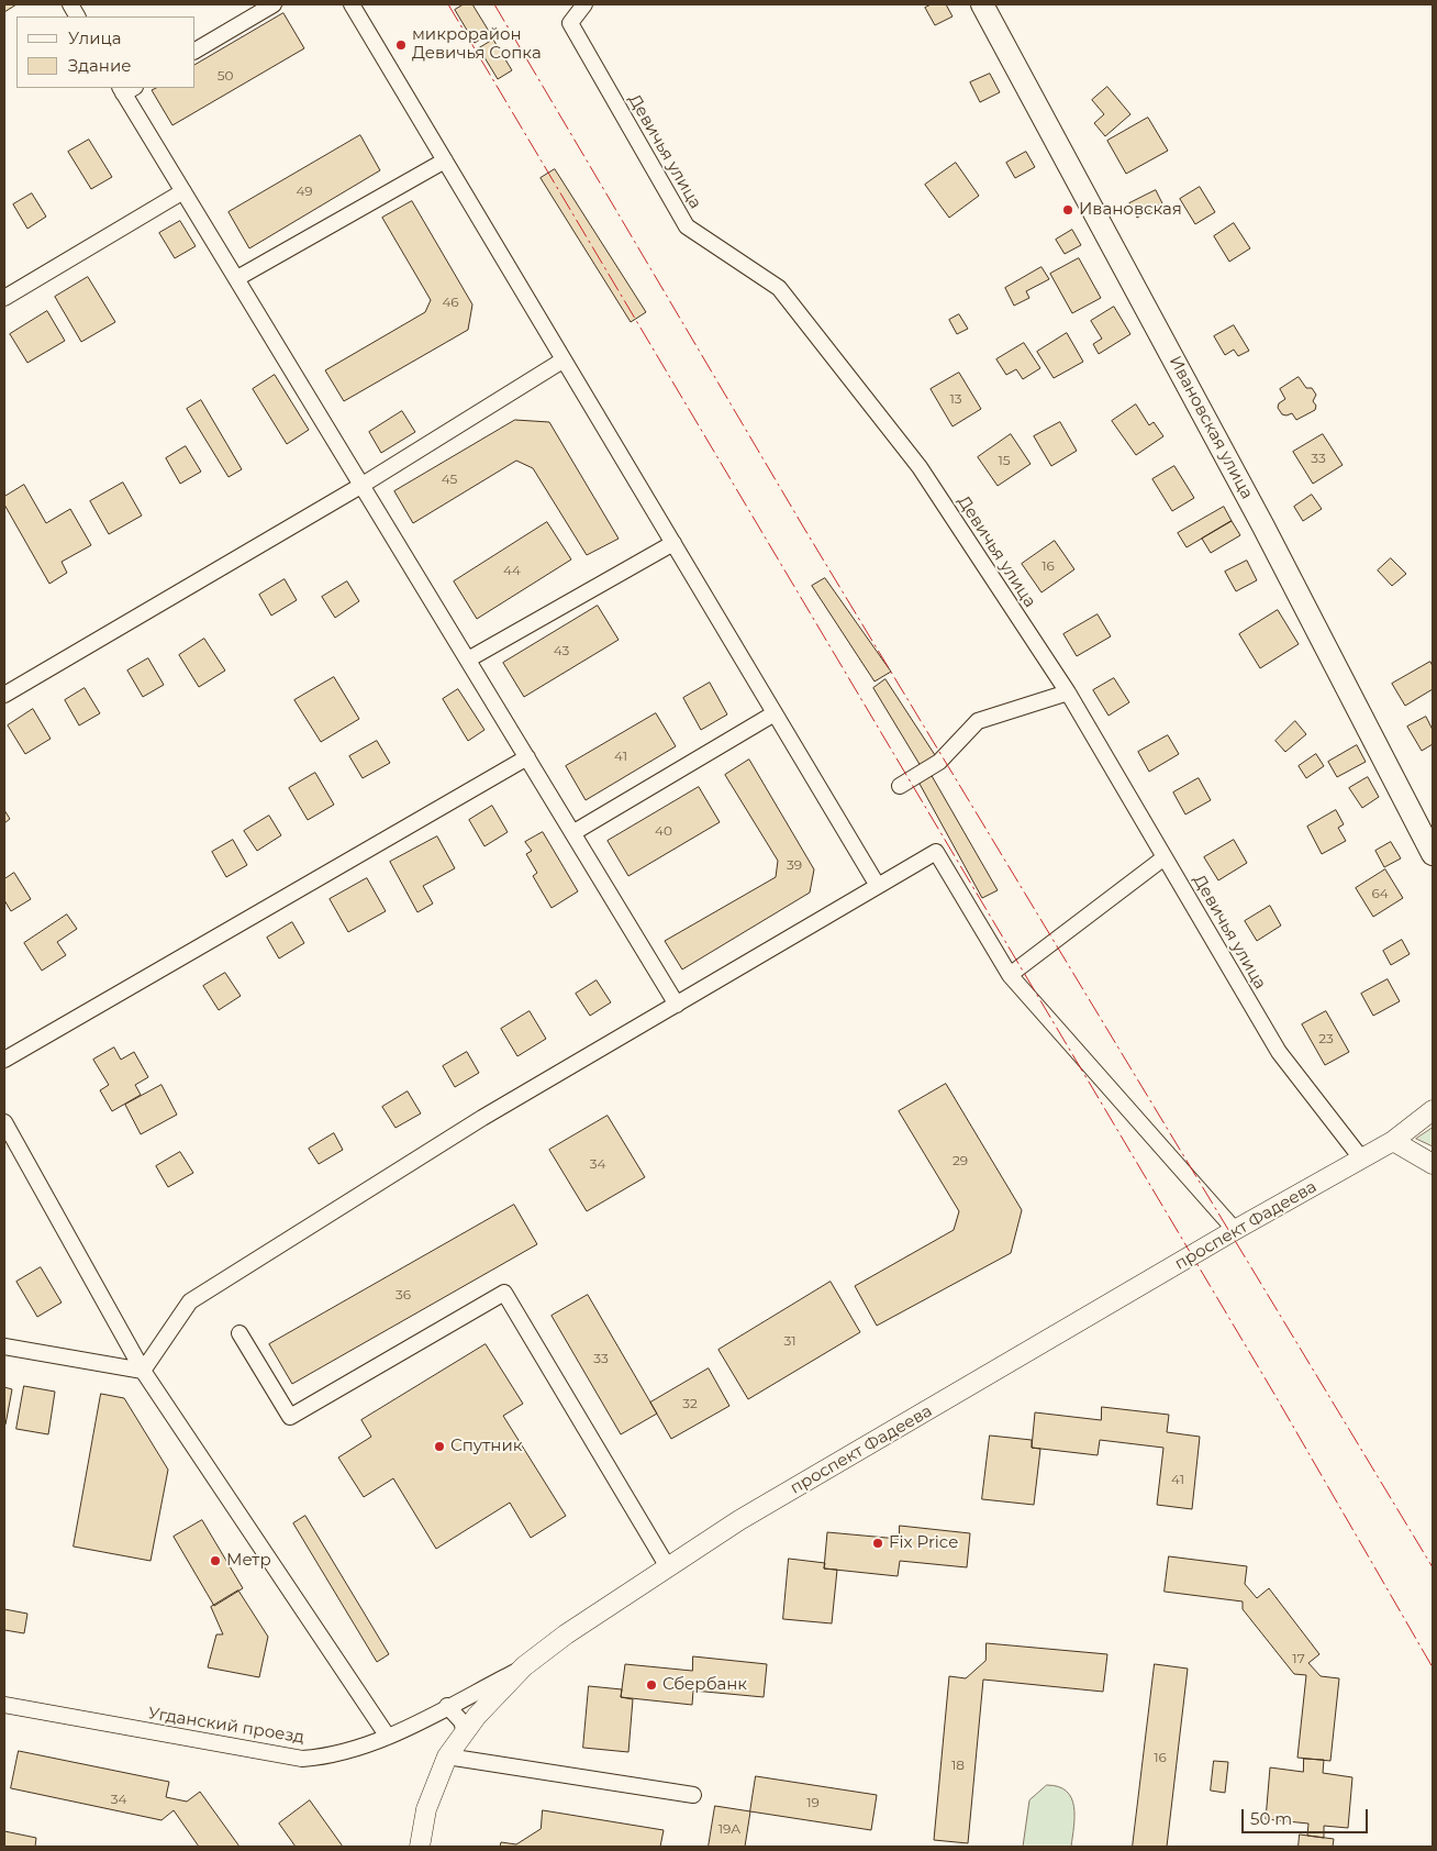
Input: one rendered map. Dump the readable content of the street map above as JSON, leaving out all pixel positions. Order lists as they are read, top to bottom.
{
  "streets": {
    "main road": ["Ивановская улица"],
    "street": ["Девичья улица", "проспект Фадеева", "Угданский проезд"]
  },
  "crossings": [
    ["Девичья улица", "проспект Фадеева"],
    ["проспект Фадеева", "Угданский проезд"]
  ],
  "places": [
    "микрорайон Девичья Сопка",
    "Ивановская",
    "Спутник",
    "Fix Price",
    "Метр",
    "Сбербанк"
  ],
  "house_numbers": [
    "50",
    "49",
    "46",
    "13",
    "33",
    "15",
    "45",
    "16",
    "44",
    "43",
    "41",
    "40",
    "39",
    "64",
    "23",
    "29",
    "34",
    "36",
    "31",
    "33",
    "32",
    "41",
    "17",
    "16",
    "18",
    "34",
    "19",
    "19А"
  ],
  "legend": ["Улица", "Здание"],
  "scale_bar": "50 m"
}
